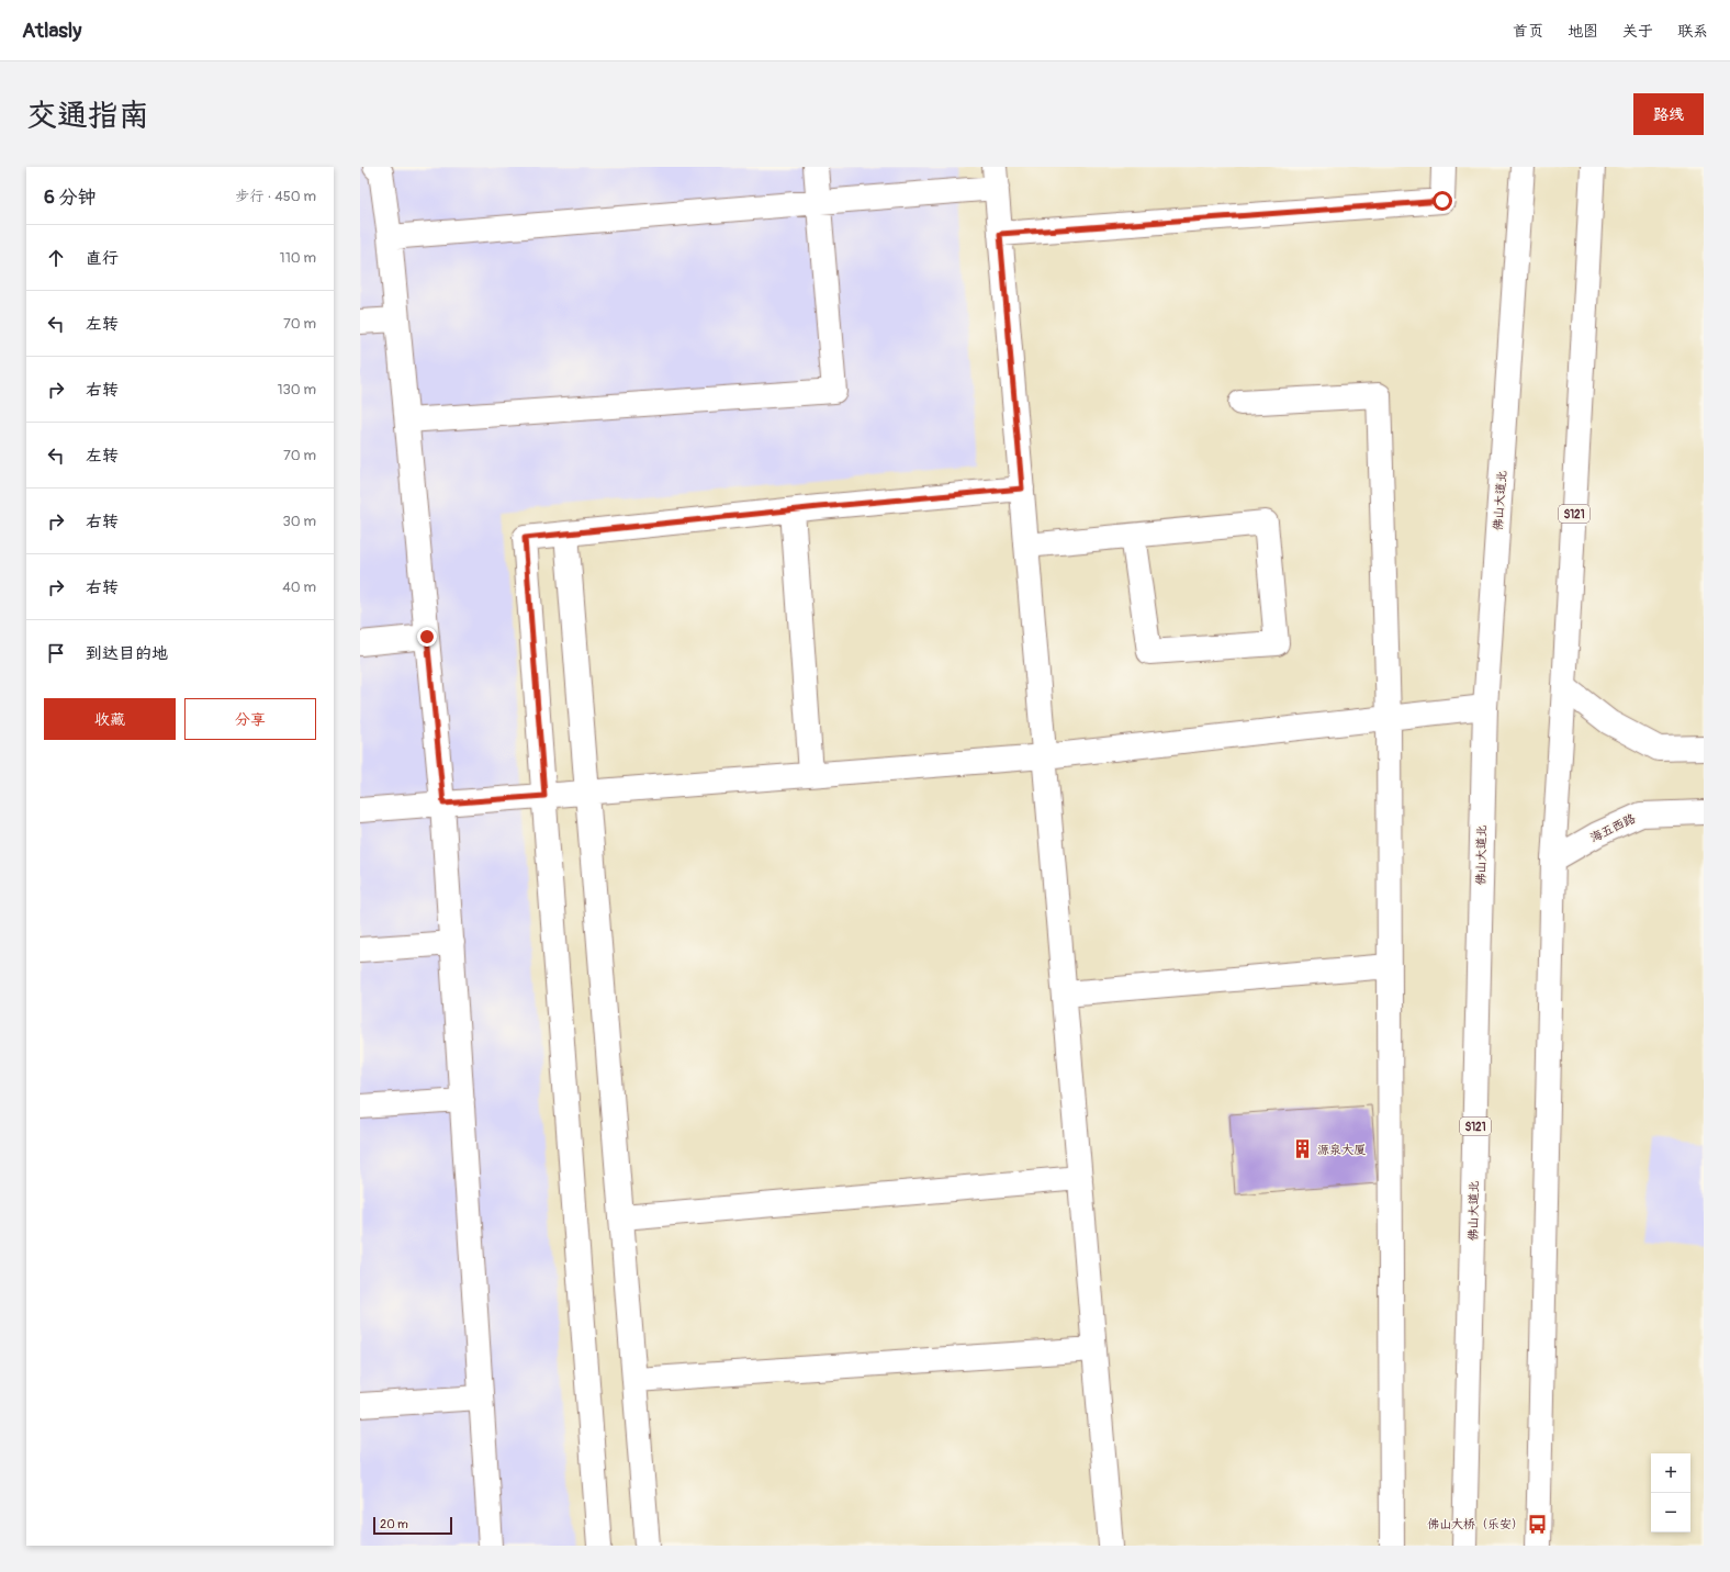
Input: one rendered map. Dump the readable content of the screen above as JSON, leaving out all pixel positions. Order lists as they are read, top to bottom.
{
  "streets": {
    "main road": ["佛山大道北", "S121", "海五西路"]
  },
  "crossings": [
    ["S121", "海五西路"]
  ],
  "places": {
    "building": ["源泉大厦"],
    "bus stop": ["佛山大桥（乐安）"]
  },
  "scale_bar": "20 m",
  "page": {
    "header": "Atlasly",
    "nav": [
      "首页",
      "地图",
      "关于",
      "联系"
    ],
    "title": "交通指南",
    "buttons": [
      "路线",
      ["收藏", "分享"]
    ],
    "heading": ["6 分钟", "步行 · 450 m"],
    "list": [
      ["直行", "110 m"],
      ["左转", "70 m"],
      ["右转", "130 m"],
      ["左转", "70 m"],
      ["右转", "30 m"],
      ["右转", "40 m"],
      "到达目的地"
    ],
    "map_buttons": ["+", "−"],
    "scale": "20 m"
  }
}
